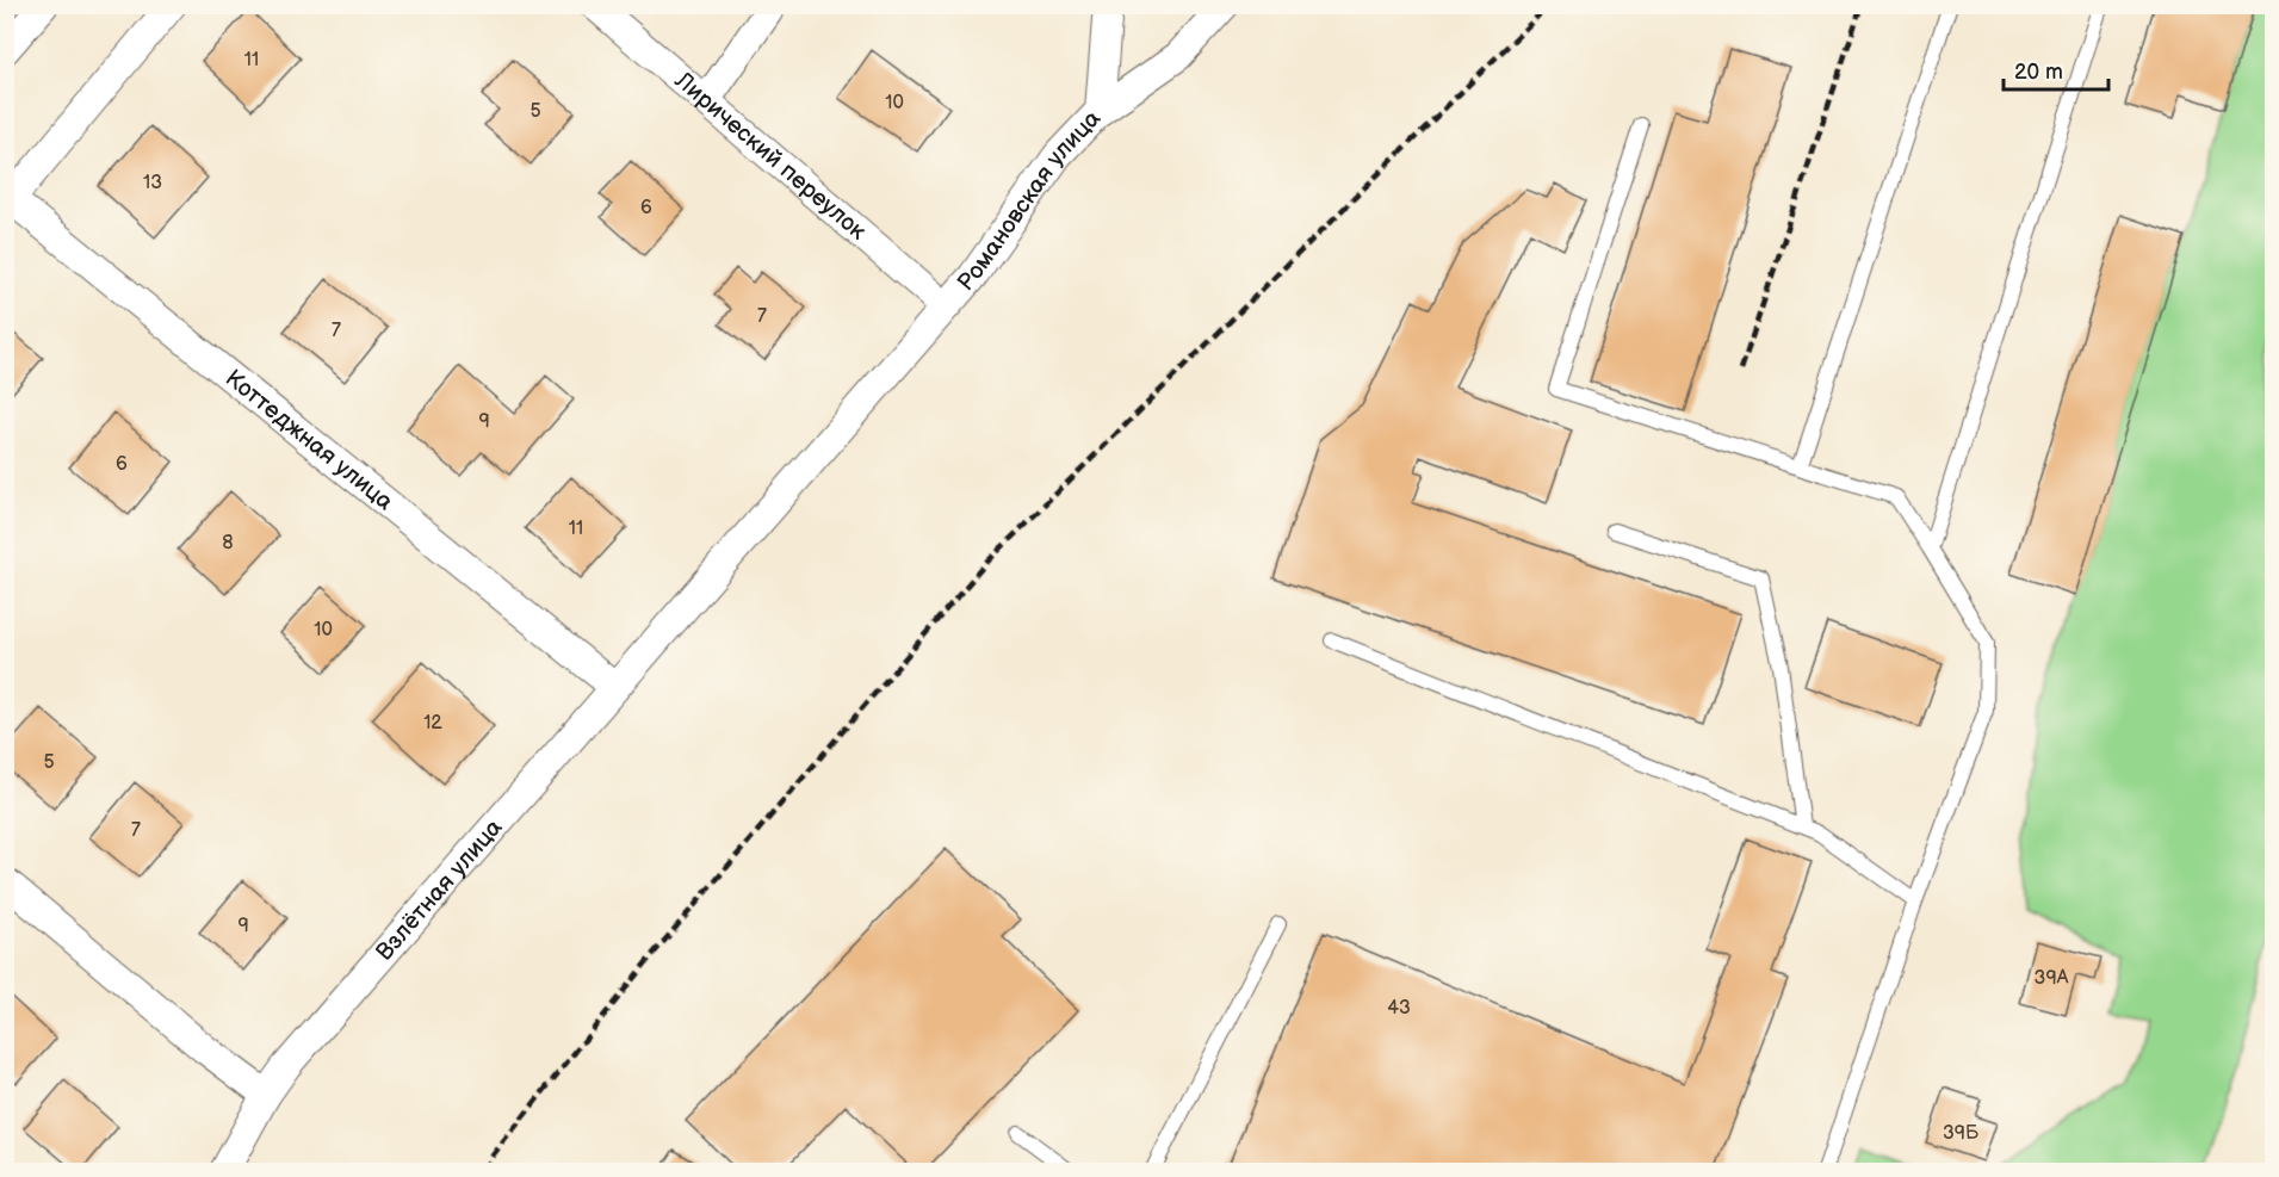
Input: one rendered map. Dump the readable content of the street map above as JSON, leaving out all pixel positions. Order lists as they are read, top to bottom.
{
  "streets": {
    "street": [
      "Лирический переулок",
      "Романовская улица",
      "Коттеджная улица",
      "Взлётная улица"
    ]
  },
  "crossings": [
    ["Лирический переулок", "Романовская улица"],
    ["Романовская улица", "Коттеджная улица"],
    ["Романовская улица", "Взлётная улица"],
    ["Коттеджная улица", "Взлётная улица"]
  ],
  "house_numbers": [
    "11",
    "10",
    "5",
    "13",
    "6",
    "7",
    "7",
    "9",
    "6",
    "11",
    "8",
    "10",
    "12",
    "5",
    "7",
    "9",
    "39А",
    "43",
    "39Б"
  ],
  "scale_bar": "20 m"
}
